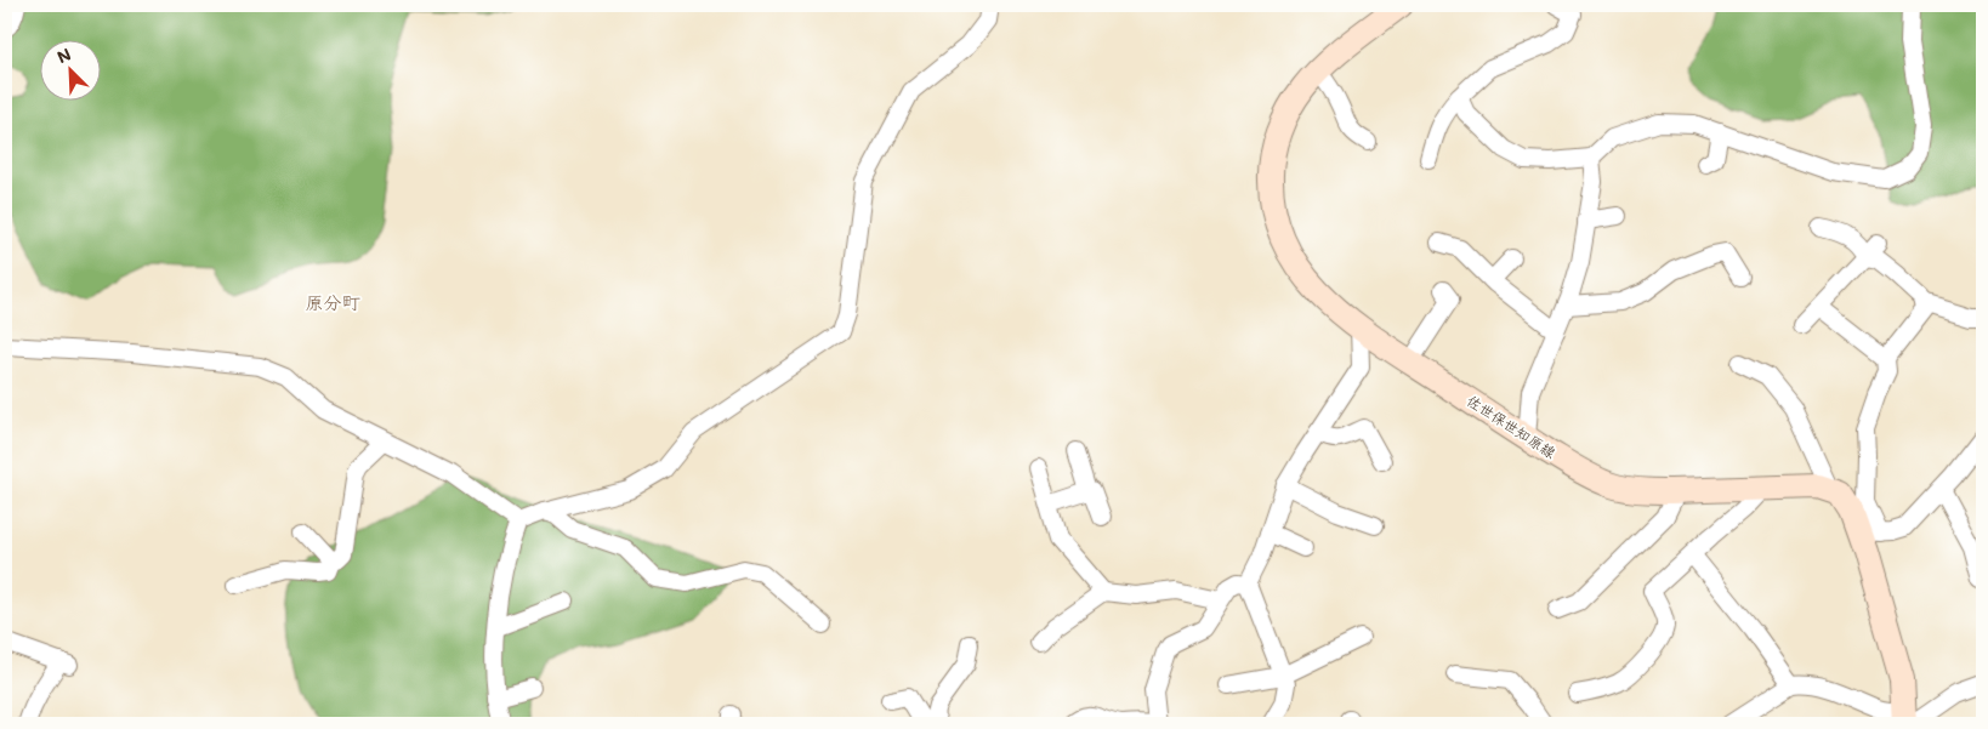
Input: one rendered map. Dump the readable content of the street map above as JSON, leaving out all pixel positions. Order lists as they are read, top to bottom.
{
  "streets": {
    "main road": ["佐世保世知原線"]
  },
  "districts": ["原分町"],
  "north": "top left"
}
